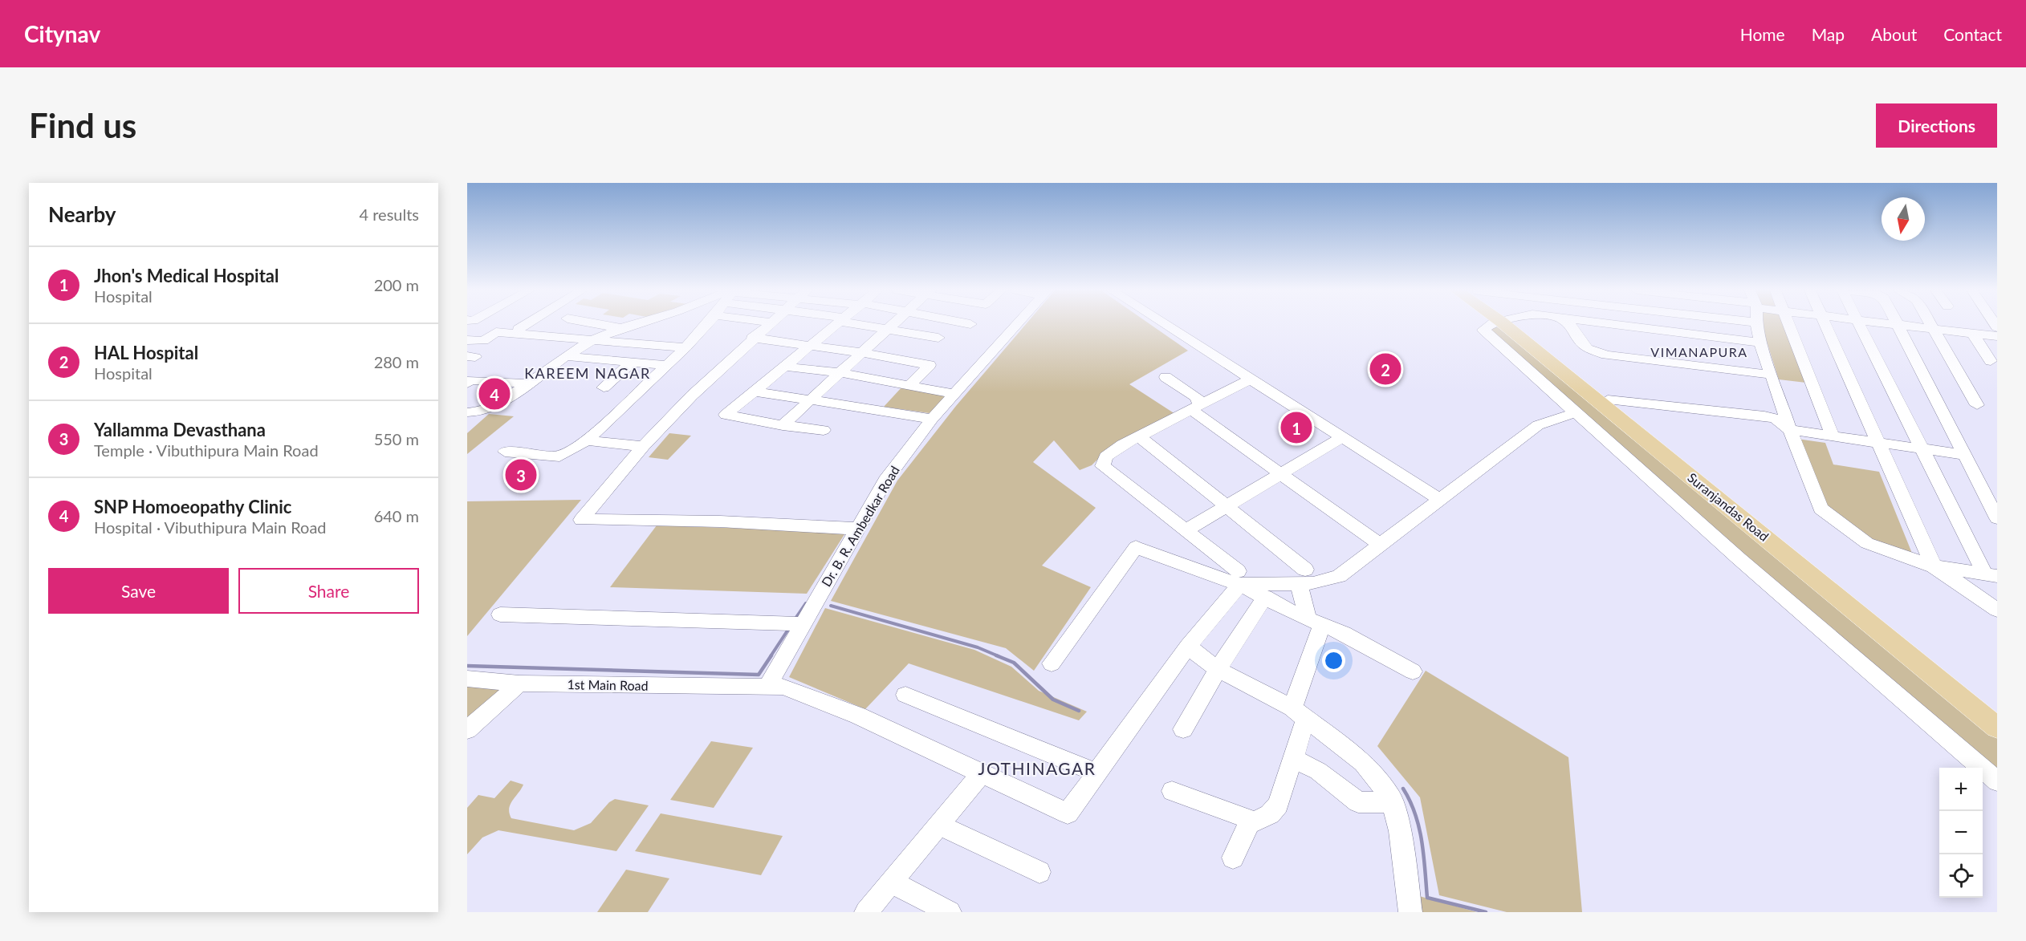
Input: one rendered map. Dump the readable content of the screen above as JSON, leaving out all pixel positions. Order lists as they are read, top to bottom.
{
  "streets": {
    "main road": ["Suranjandas Road"],
    "street": ["Dr. B. R. Ambedkar Road", "1st Main Road"]
  },
  "crossings": [
    ["Dr. B. R. Ambedkar Road", "1st Main Road"]
  ],
  "districts": ["VIMANAPURA", "KAREEM NAGAR", "JOTHINAGAR"],
  "north": "bottom",
  "page": {
    "header": "Citynav",
    "nav": [
      "Home",
      "Map",
      "About",
      "Contact"
    ],
    "buttons": [
      "Directions",
      ["Save", "Share"]
    ],
    "title": "Find us",
    "heading": ["Nearby", "4 results"],
    "list": [
      {
        "mark": "1",
        "name": "Jhon's Medical Hospital",
        "note": "Hospital",
        "value": "200 m"
      },
      {
        "mark": "2",
        "name": "HAL Hospital",
        "note": "Hospital",
        "value": "280 m"
      },
      {
        "mark": "3",
        "name": "Yallamma Devasthana",
        "note": "Temple · Vibuthipura Main Road",
        "value": "550 m"
      },
      {
        "mark": "4",
        "name": "SNP Homoeopathy Clinic",
        "note": "Hospital · Vibuthipura Main Road",
        "value": "640 m"
      }
    ],
    "pins": [
      "2",
      "4",
      "1",
      "3"
    ],
    "map_buttons": ["+", "−"]
  }
}
